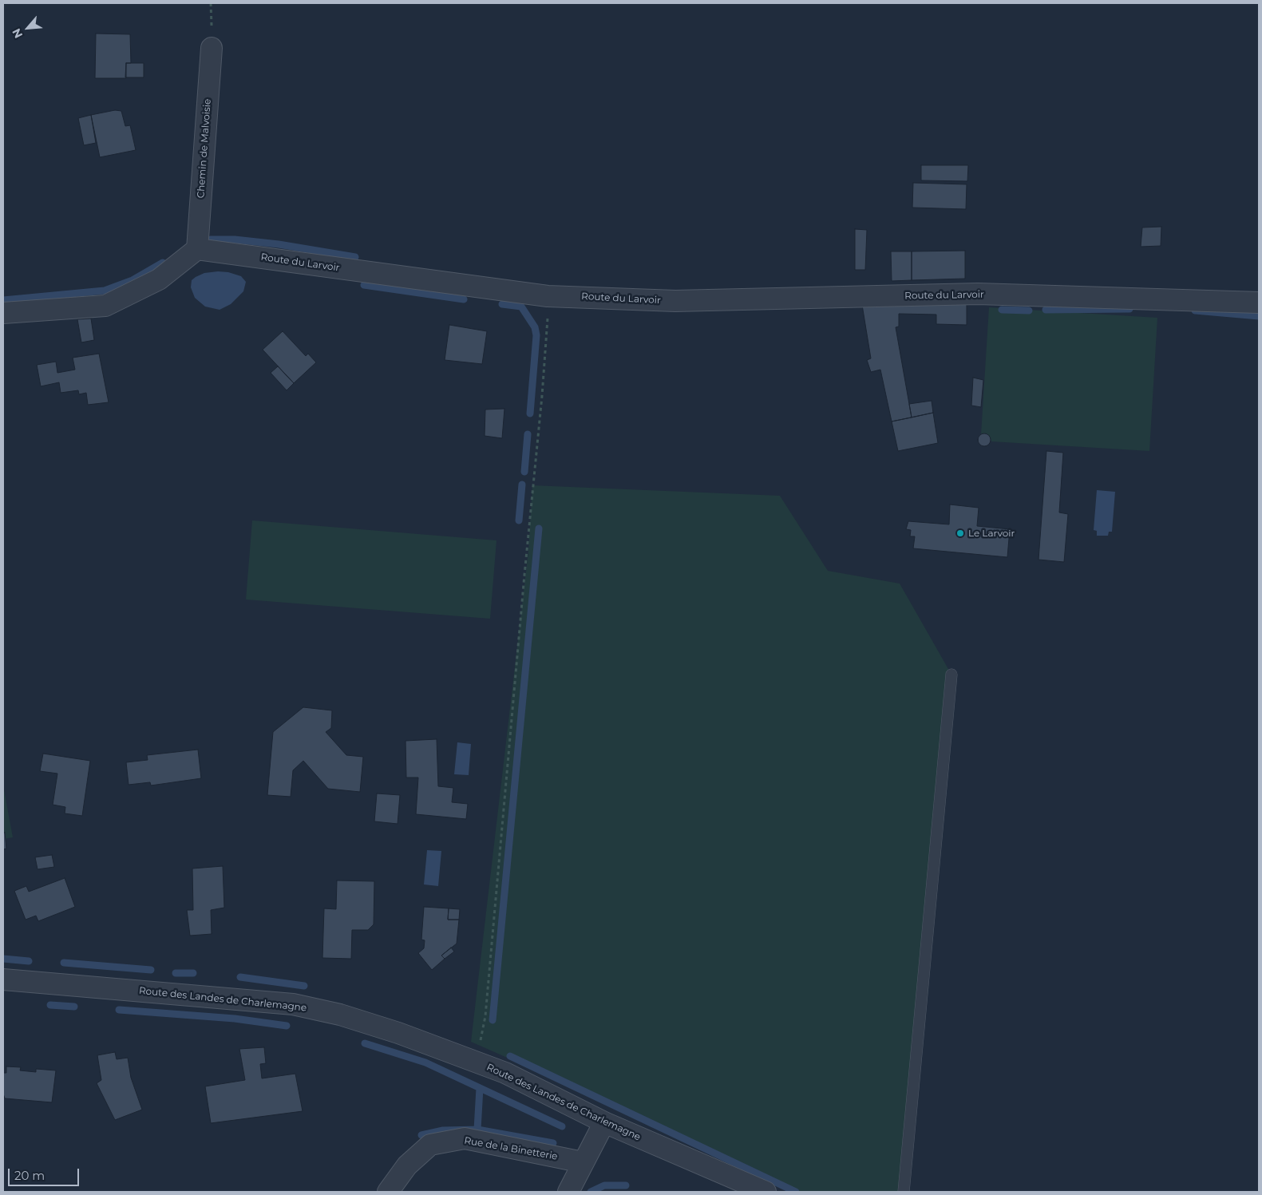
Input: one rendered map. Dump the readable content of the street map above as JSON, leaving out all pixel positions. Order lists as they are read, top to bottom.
{
  "streets": {
    "street": [
      "Chemin de Malvoisie",
      "Route du Larvoir",
      "Route des Landes de Charlemagne",
      "Rue de la Binetterie"
    ]
  },
  "crossings": [
    ["Chemin de Malvoisie", "Route du Larvoir"]
  ],
  "places": ["Le Larvoir"],
  "scale_bar": "20 m",
  "north": "bottom left"
}
